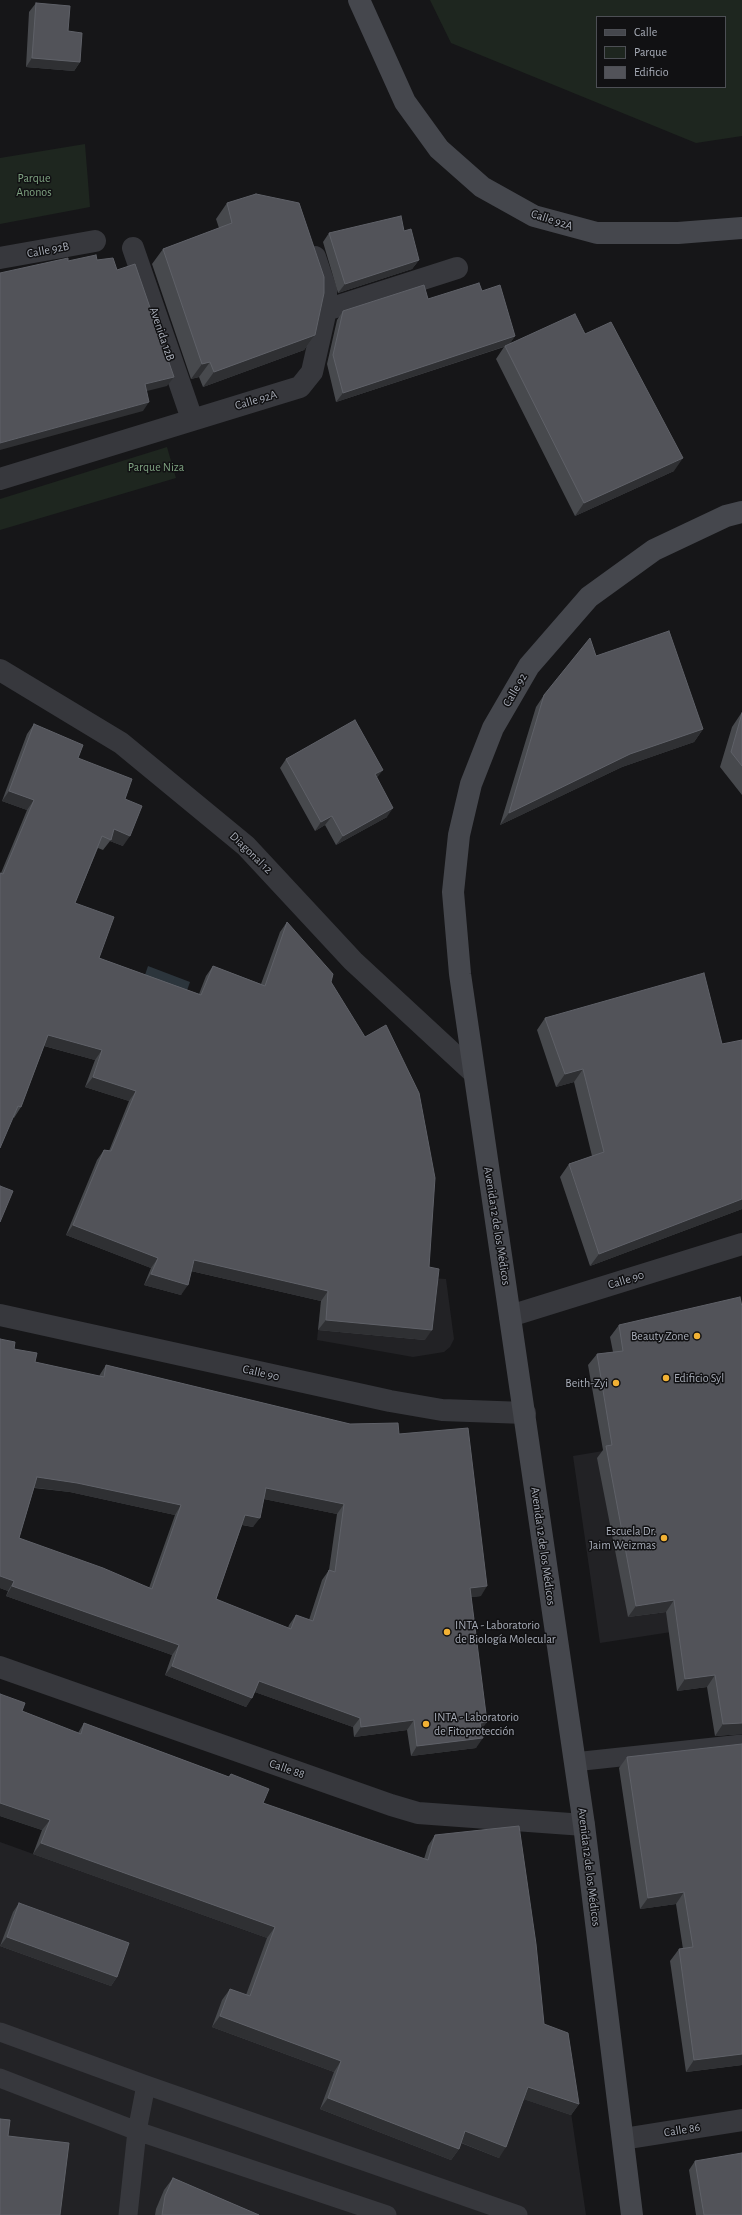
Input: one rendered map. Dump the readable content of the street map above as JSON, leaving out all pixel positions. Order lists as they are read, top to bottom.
{
  "streets": {
    "main road": ["Calle 92A", "Calle 92", "Avenida 12 de los Médicos"],
    "street": [
      "Calle 92B",
      "Avenida 12B",
      "Diagonal 12",
      "Calle 90",
      "Calle 88",
      "Calle 86"
    ]
  },
  "crossings": [
    ["Calle 92A", "Avenida 12B"],
    ["Calle 92", "Avenida 12 de los Médicos"],
    ["Diagonal 12", "Avenida 12 de los Médicos"],
    ["Avenida 12 de los Médicos", "Calle 90"],
    ["Avenida 12 de los Médicos", "Calle 88"],
    ["Avenida 12 de los Médicos", "Calle 86"]
  ],
  "parks": ["Parque Anonos", "Parque Niza"],
  "places": [
    "Beauty Zone",
    "Edificio Syl",
    "Beith-Zyi",
    "Escuela Dr. Jaim Weizmas",
    "INTA - Laboratorio de Biología Molecular",
    "INTA - Laboratorio de Fitoprotección"
  ],
  "legend": ["Calle", "Parque", "Edificio"]
}
